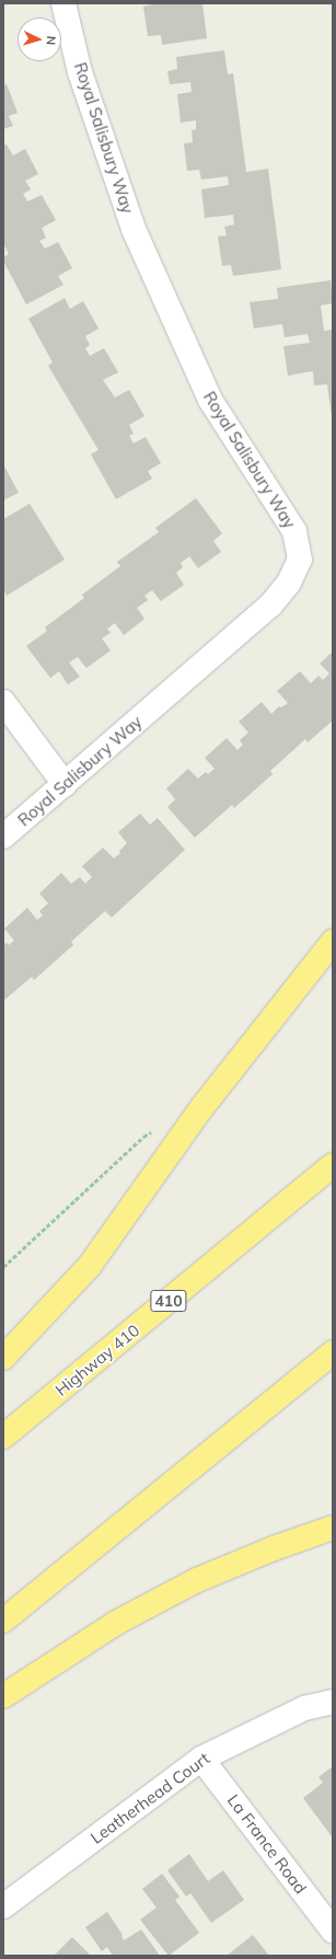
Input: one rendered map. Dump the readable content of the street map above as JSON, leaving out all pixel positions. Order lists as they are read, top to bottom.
{
  "streets": {
    "highway": ["410", "Highway 410"],
    "street": ["Royal Salisbury Way", "Leatherhead Court", "La France Road"]
  },
  "crossings": [
    ["Leatherhead Court", "La France Road"]
  ],
  "north": "right"
}
